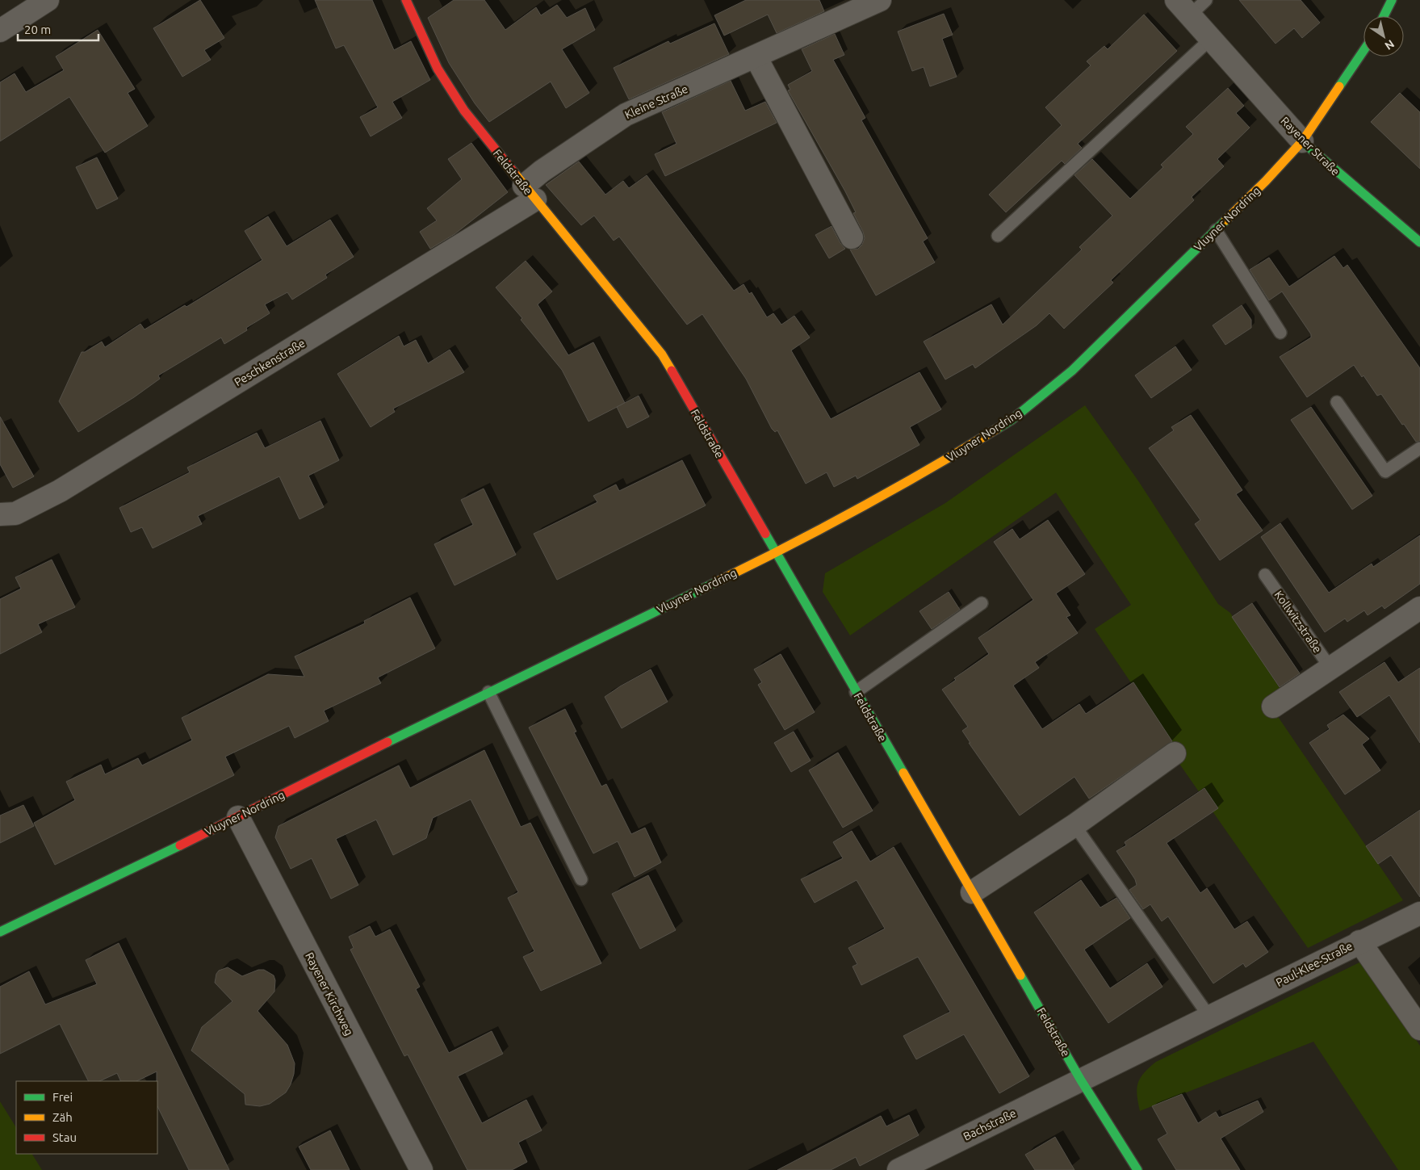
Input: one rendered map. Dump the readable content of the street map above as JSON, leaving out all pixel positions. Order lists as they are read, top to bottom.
{
  "streets": {
    "street": [
      "Kleine Straße",
      "Rayener Straße",
      "Feldstraße",
      "Vluyner Nordring",
      "Peschkenstraße",
      "Paul-Klee-Straße",
      "Rayener Kirchweg",
      "Bachstraße"
    ],
    "lane": ["Kollwitzstraße"]
  },
  "crossings": [
    ["Kleine Straße", "Feldstraße"],
    ["Kleine Straße", "Peschkenstraße"],
    ["Rayener Straße", "Vluyner Nordring"],
    ["Feldstraße", "Vluyner Nordring"],
    ["Feldstraße", "Peschkenstraße"],
    ["Feldstraße", "Paul-Klee-Straße"],
    ["Feldstraße", "Bachstraße"],
    ["Vluyner Nordring", "Rayener Kirchweg"],
    ["Paul-Klee-Straße", "Bachstraße"]
  ],
  "legend": ["Frei", "Zäh", "Stau"],
  "scale_bar": "20 m",
  "north": "bottom right"
}
